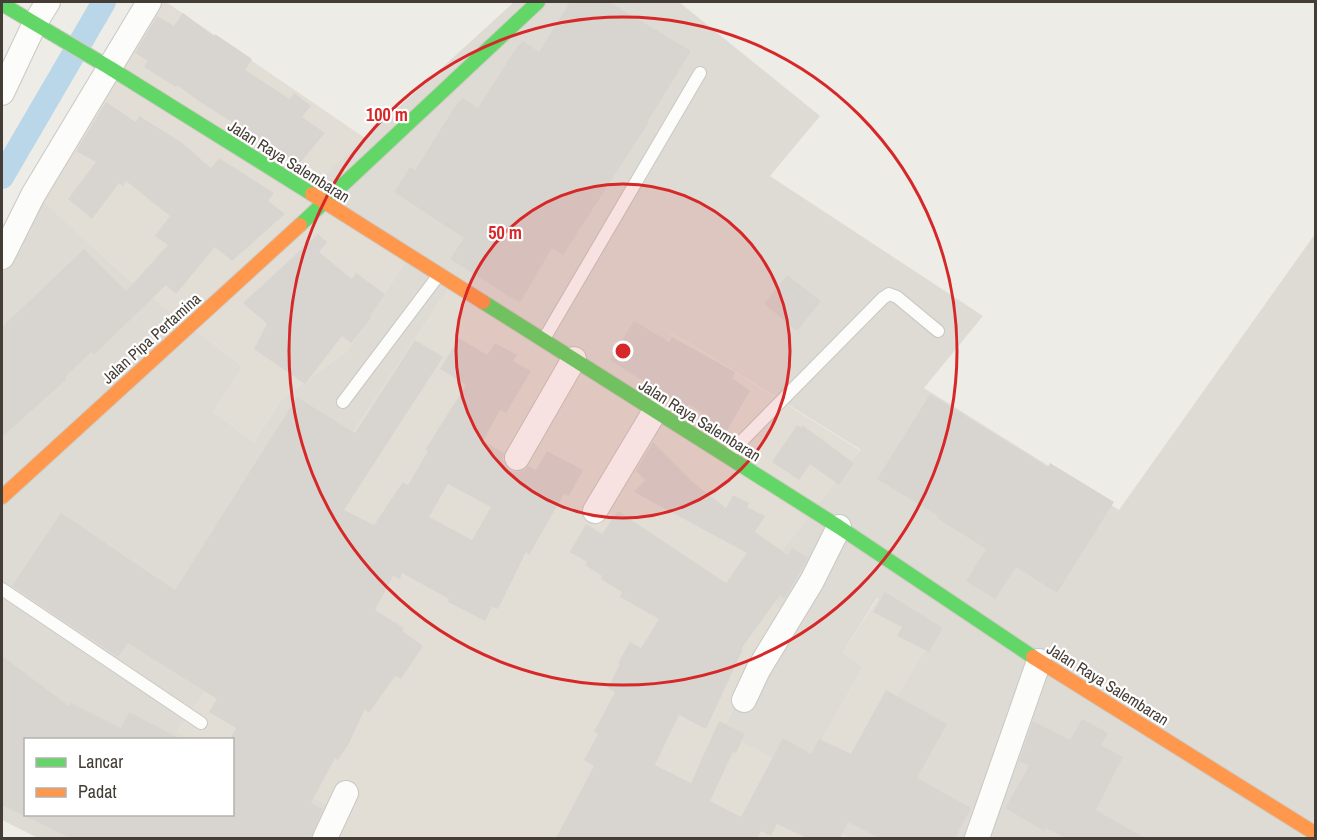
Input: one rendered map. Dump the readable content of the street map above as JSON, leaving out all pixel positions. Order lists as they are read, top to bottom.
{
  "streets": {
    "main road": ["Jalan Raya Salembaran", "Jalan Pipa Pertamina"]
  },
  "crossings": [
    ["Jalan Raya Salembaran", "Jalan Pipa Pertamina"]
  ],
  "legend": ["Lancar", "Padat"],
  "rings": ["100 m", "50 m"]
}
